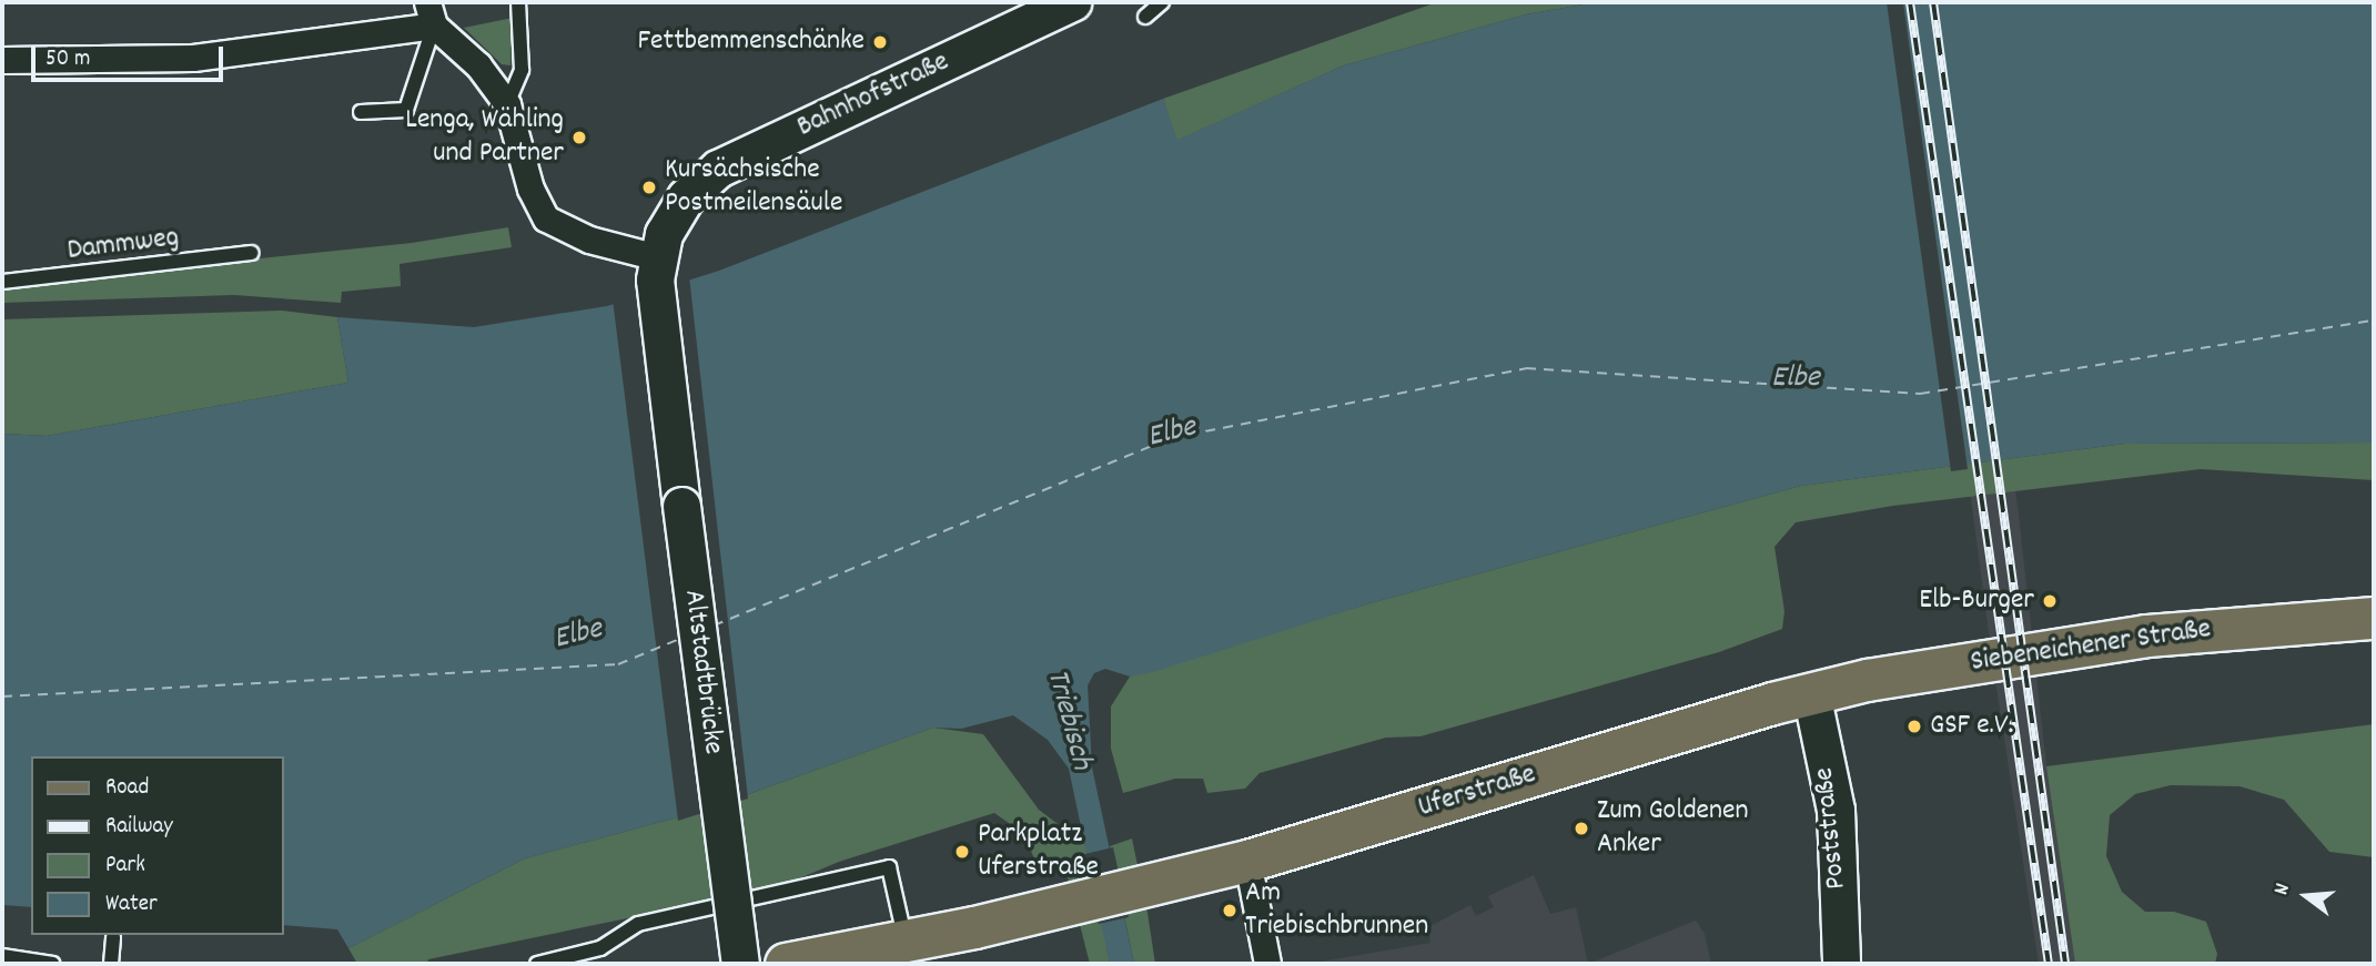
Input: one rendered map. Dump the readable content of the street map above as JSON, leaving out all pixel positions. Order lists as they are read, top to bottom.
{
  "streets": {
    "main road": [
      "Bahnhofstraße",
      "Siebeneichener Straße",
      "Altstadtbrücke",
      "Uferstraße",
      "Poststraße"
    ],
    "lane": ["Dammweg"]
  },
  "crossings": [
    ["Bahnhofstraße", "Altstadtbrücke"],
    ["Siebeneichener Straße", "Uferstraße"],
    ["Siebeneichener Straße", "Poststraße"],
    ["Uferstraße", "Poststraße"]
  ],
  "water": ["Elbe", "Triebisch"],
  "places": [
    "Fettbemmenschänke",
    "Lenga, Wähling und Partner",
    "Kursächsische Postmeilensäule",
    "Elb-Burger",
    "GSF e.V.",
    "Zum Goldenen Anker",
    "Parkplatz Uferstraße",
    "Am Triebischbrunnen"
  ],
  "legend": [
    "Road",
    "Railway",
    "Park",
    "Water"
  ],
  "scale_bar": "50 m",
  "north": "left"
}
